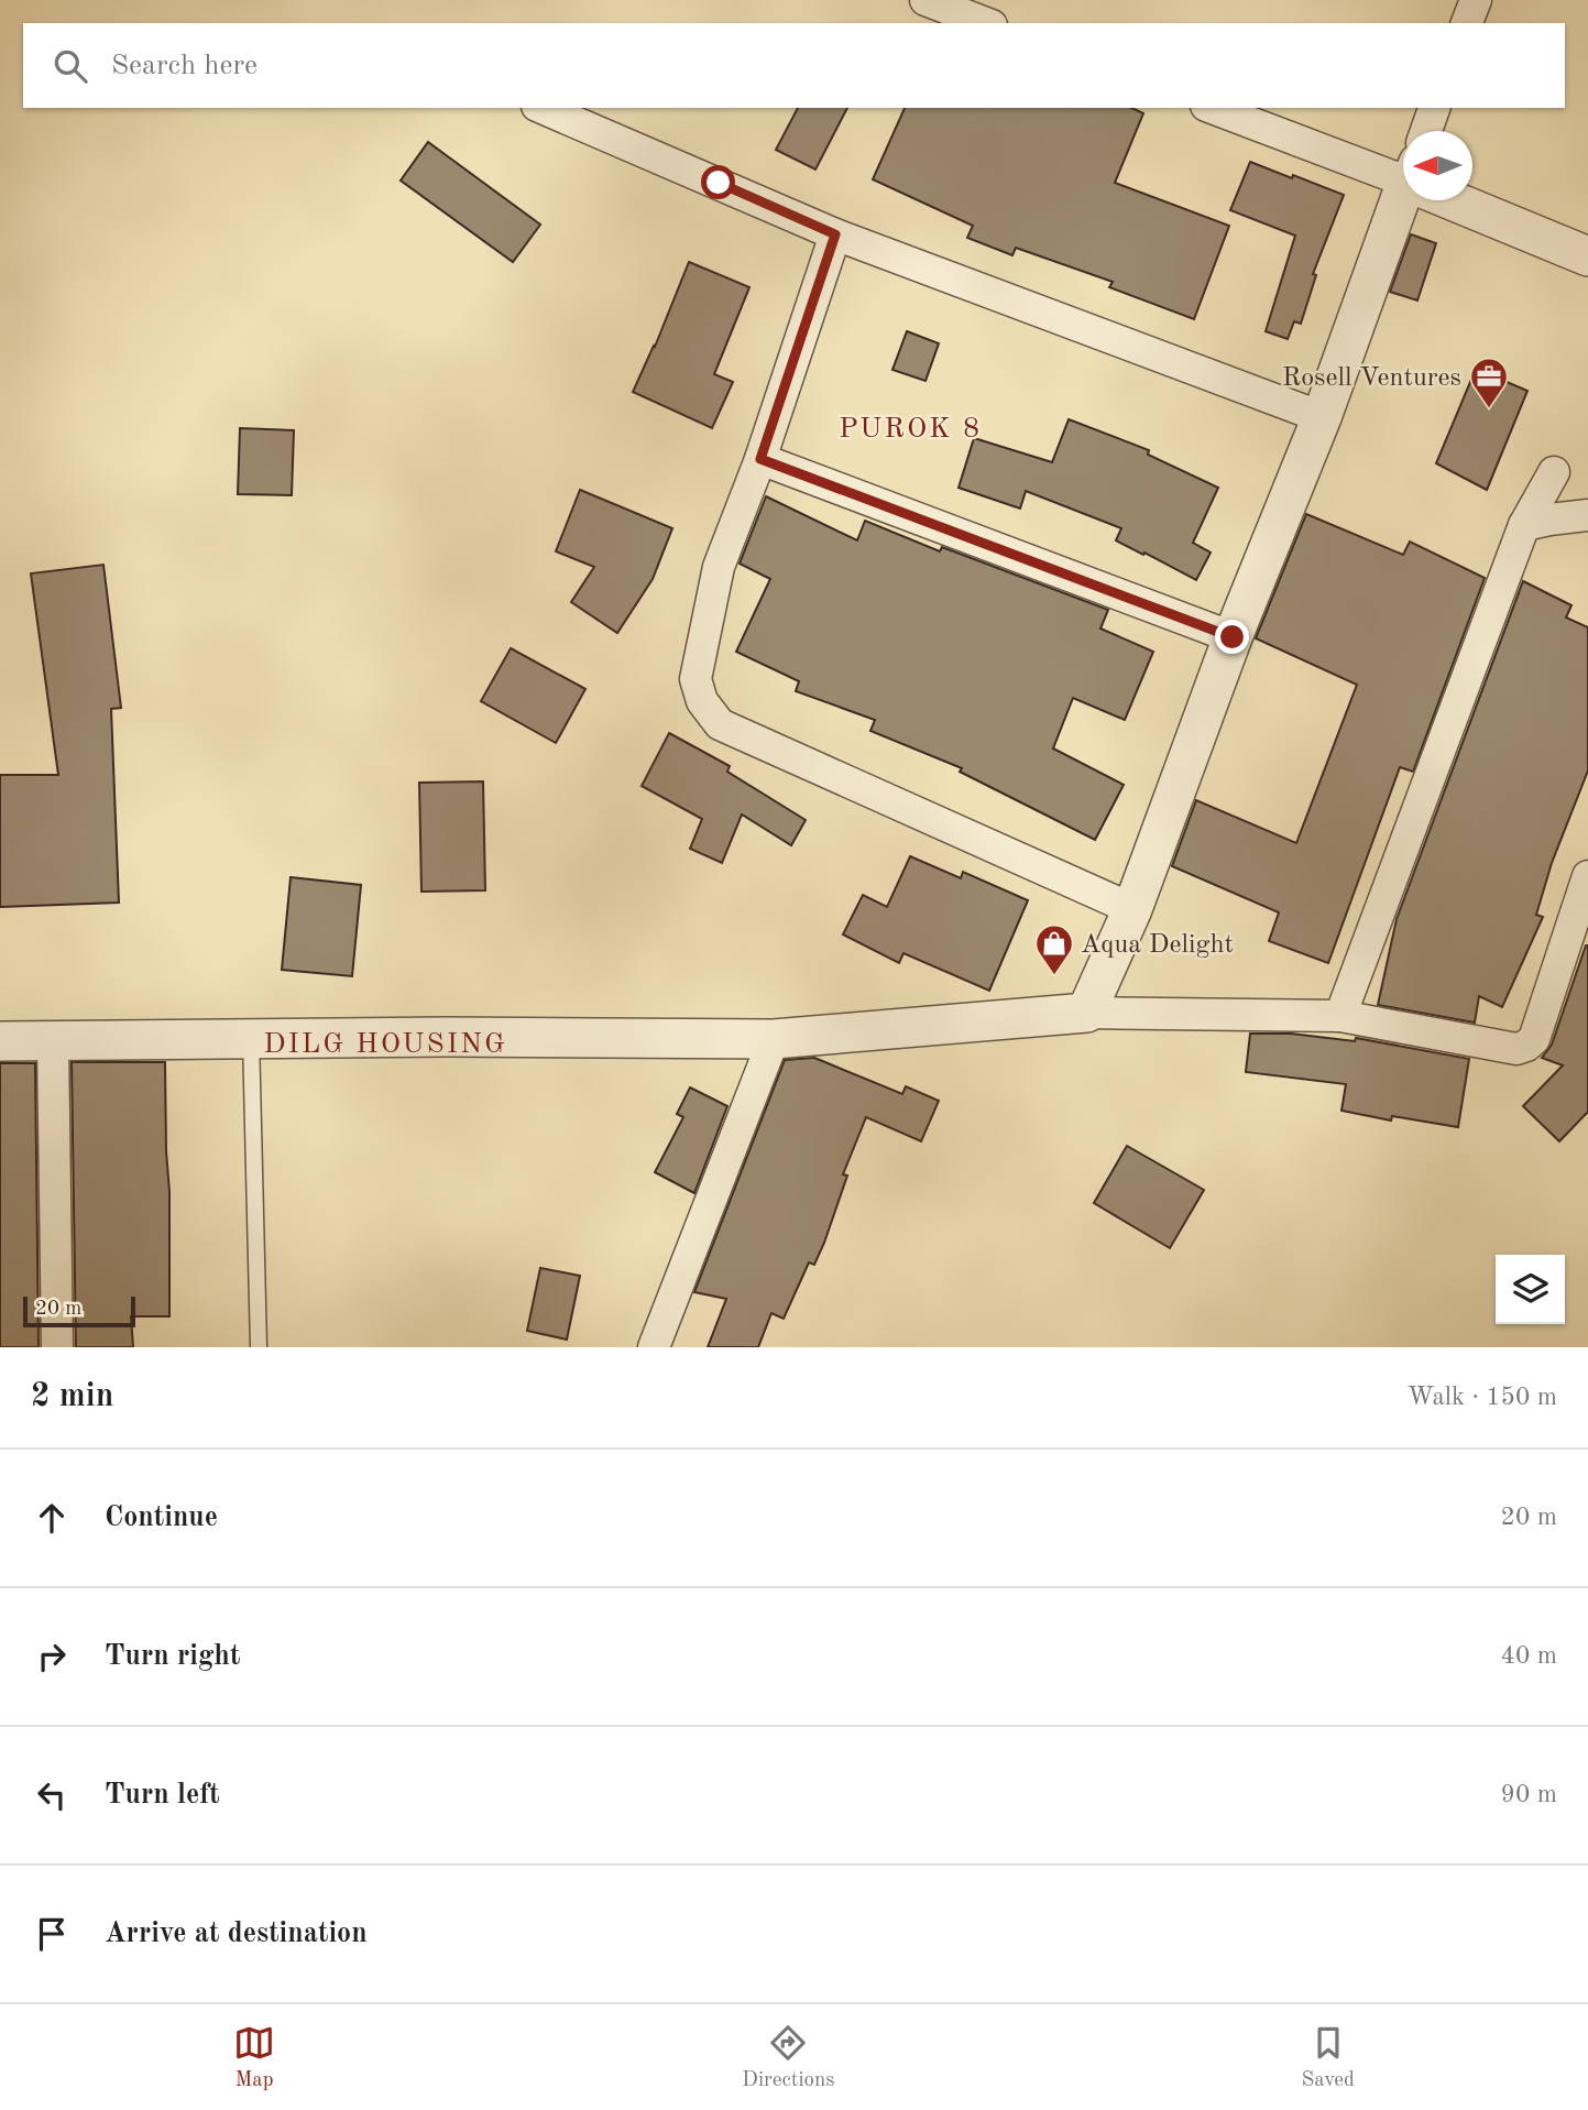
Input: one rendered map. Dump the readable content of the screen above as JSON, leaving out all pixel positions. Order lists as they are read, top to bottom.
{
  "districts": ["PUROK 8", "DILG HOUSING"],
  "places": {
    "office": ["Rosell Ventures"],
    "shop": ["Aqua Delight"]
  },
  "scale_bar": "20 m",
  "north": "left",
  "page": {
    "search": "Search here",
    "scale": "20 m",
    "heading": ["2 min", "Walk · 150 m"],
    "list": [
      ["Continue", "20 m"],
      ["Turn right", "40 m"],
      ["Turn left", "90 m"],
      "Arrive at destination"
    ],
    "nav": ["Map", "Directions", "Saved"]
  }
}
